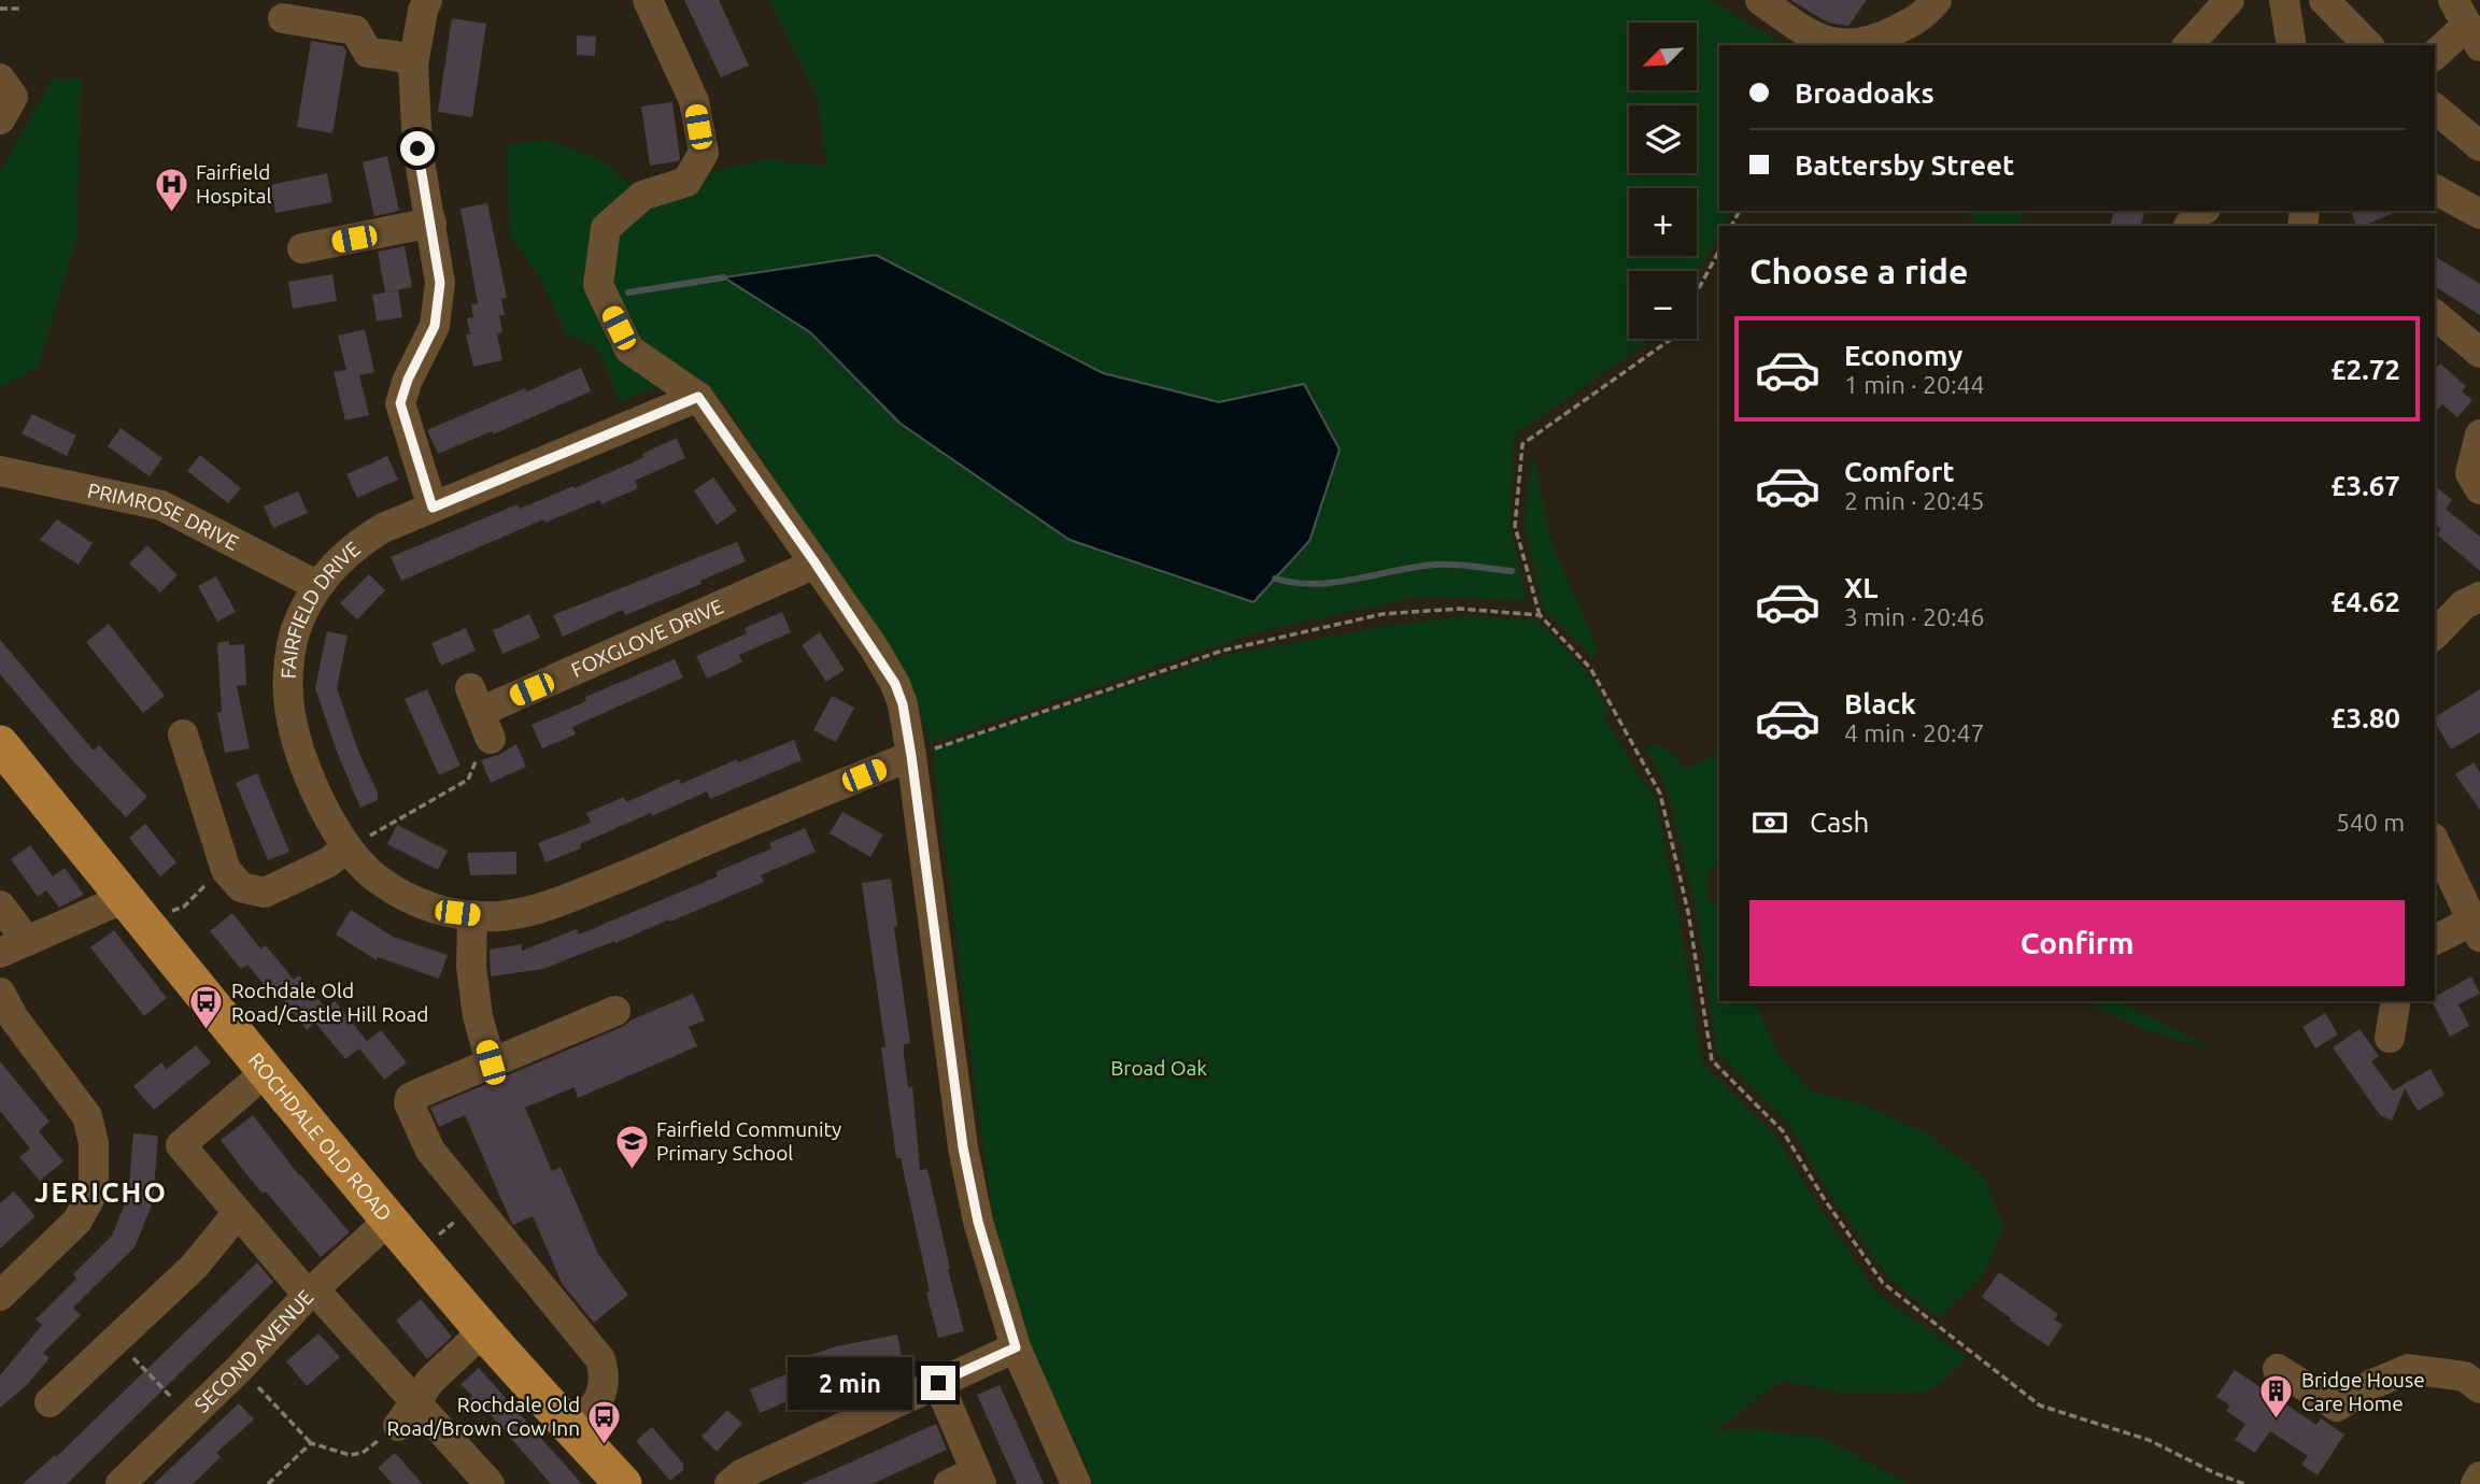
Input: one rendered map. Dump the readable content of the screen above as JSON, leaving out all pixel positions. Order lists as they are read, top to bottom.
{
  "streets": {
    "main road": ["ROCHDALE OLD ROAD"],
    "street": [
      "PRIMROSE DRIVE",
      "FAIRFIELD DRIVE",
      "FOXGLOVE DRIVE",
      "SECOND AVENUE"
    ]
  },
  "crossings": [
    ["PRIMROSE DRIVE", "FAIRFIELD DRIVE"],
    ["ROCHDALE OLD ROAD", "SECOND AVENUE"]
  ],
  "districts": ["JERICHO"],
  "parks": ["Broad Oak"],
  "places": {
    "hospital": ["Fairfield Hospital"],
    "bus stop": ["Rochdale Old Road/Castle Hill Road", "Rochdale Old Road/Brown Cow Inn"],
    "school or university": ["Fairfield Community Primary School"],
    "building": ["Bridge House Care Home"]
  },
  "north": "bottom left",
  "page": {
    "map_buttons": ["+", "−"],
    "banner": ["Broadoaks", "Battersby Street"],
    "heading": "Choose a ride",
    "list": [
      {
        "name": "Economy",
        "note": "1 min · 20:44",
        "value": "£2.72"
      },
      {
        "name": "Comfort",
        "note": "2 min · 20:45",
        "value": "£3.67"
      },
      {
        "name": "XL",
        "note": "3 min · 20:46",
        "value": "£4.62"
      },
      {
        "name": "Black",
        "note": "4 min · 20:47",
        "value": "£3.80"
      }
    ],
    "pay": ["Cash", "540 m"],
    "buttons": "Confirm",
    "bubble": "2 min"
  }
}
